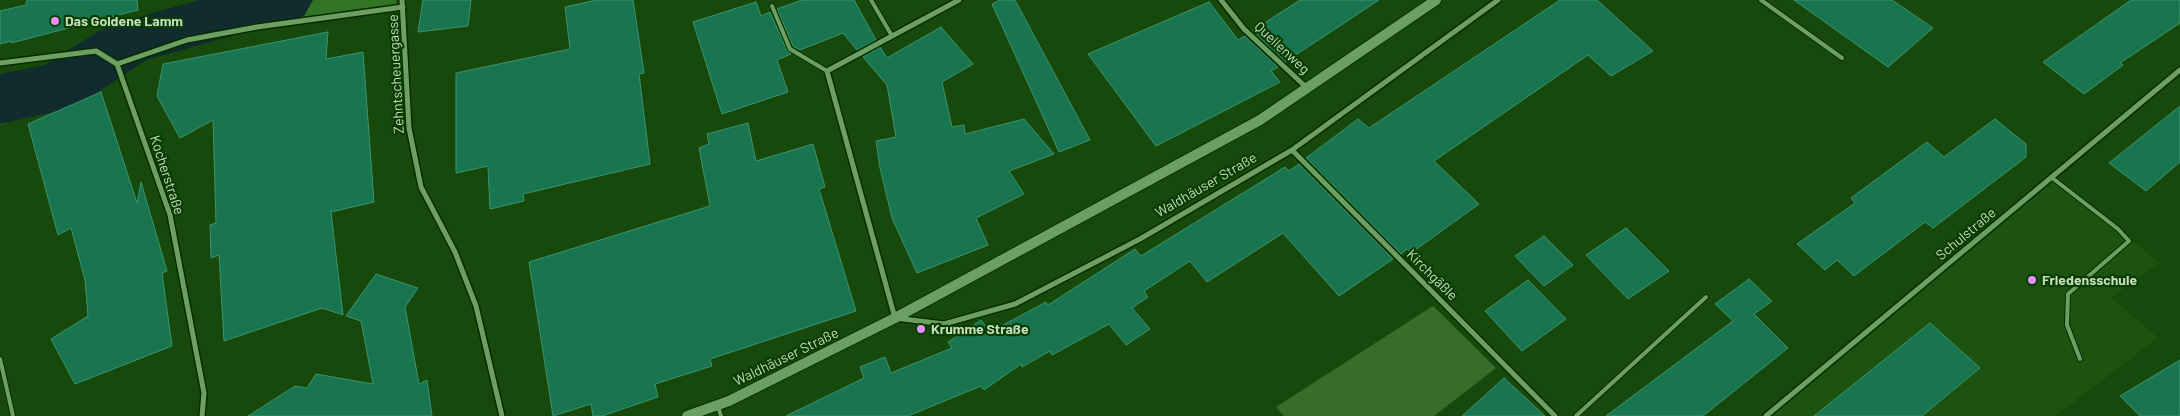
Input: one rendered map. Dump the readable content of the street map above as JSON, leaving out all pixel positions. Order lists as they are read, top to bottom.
{
  "streets": {
    "street": [
      "Quellenweg",
      "Zehntscheuergasse",
      "Kocherstraße",
      "Waldhäuser Straße",
      "Schulstraße",
      "Kirchgäßle"
    ]
  },
  "crossings": [
    ["Quellenweg", "Waldhäuser Straße"],
    ["Zehntscheuergasse", "Kocherstraße"],
    ["Waldhäuser Straße", "Kirchgäßle"]
  ],
  "places": ["Das Goldene Lamm", "Friedensschule", "Krumme Straße"]
}
